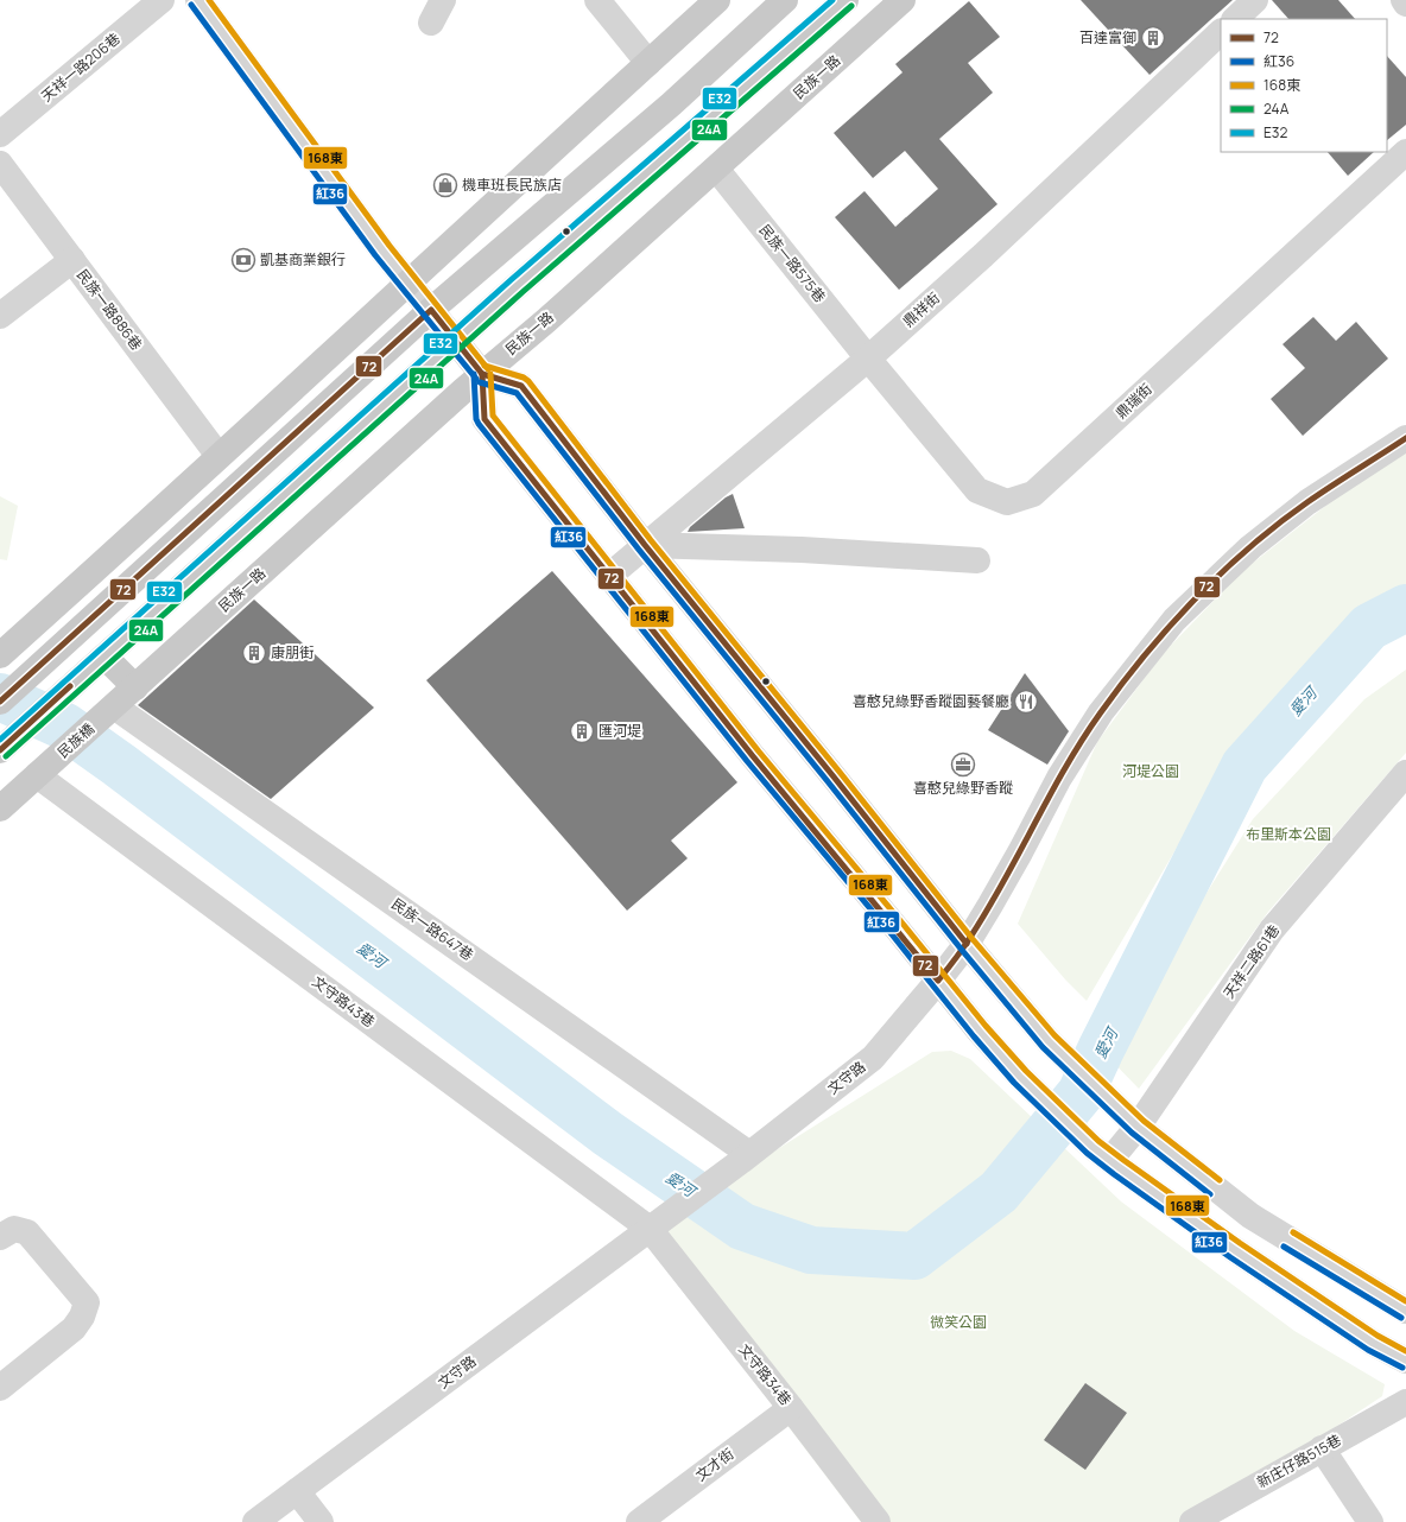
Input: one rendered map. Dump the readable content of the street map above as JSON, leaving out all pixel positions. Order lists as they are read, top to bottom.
{
  "streets": {
    "main road": ["民族一路", "民族橋"],
    "street": [
      "天祥一路206巷",
      "民族一路575巷",
      "民族一路886巷",
      "鼎祥街",
      "鼎瑞街",
      "民族一路647巷",
      "天祥二路61巷",
      "文守路43巷",
      "文守路",
      "文守路34巷",
      "新庄仔路515巷",
      "文才街"
    ]
  },
  "crossings": [
    ["民族一路", "民族一路575巷"],
    ["民族一路", "民族橋"],
    ["民族一路", "民族一路647巷"],
    ["民族一路575巷", "鼎祥街"],
    ["民族一路575巷", "鼎瑞街"],
    ["鼎祥街", "鼎瑞街"],
    ["民族橋", "民族一路647巷"],
    ["民族橋", "文守路43巷"],
    ["民族一路647巷", "文守路"],
    ["文守路43巷", "文守路"],
    ["文守路43巷", "文守路34巷"],
    ["文守路", "文守路34巷"],
    ["文守路34巷", "文才街"]
  ],
  "water": ["愛河"],
  "parks": ["河堤公園", "布里斯本公園", "微笑公園"],
  "places": {
    "building": ["百達富御", "康朋街", "匯河堤"],
    "shop": ["機車班長民族店"],
    "bank": ["凱基商業銀行"],
    "restaurant": ["喜憨兒綠野香蹤園藝餐廳"],
    "office": ["喜憨兒綠野香蹤"]
  },
  "lines": [
    "transit line 168東",
    "transit line E32",
    "transit line 紅36",
    "transit line 24A",
    "transit line 72"
  ],
  "legend": [
    "72",
    "紅36",
    "168東",
    "24A",
    "E32"
  ]
}
